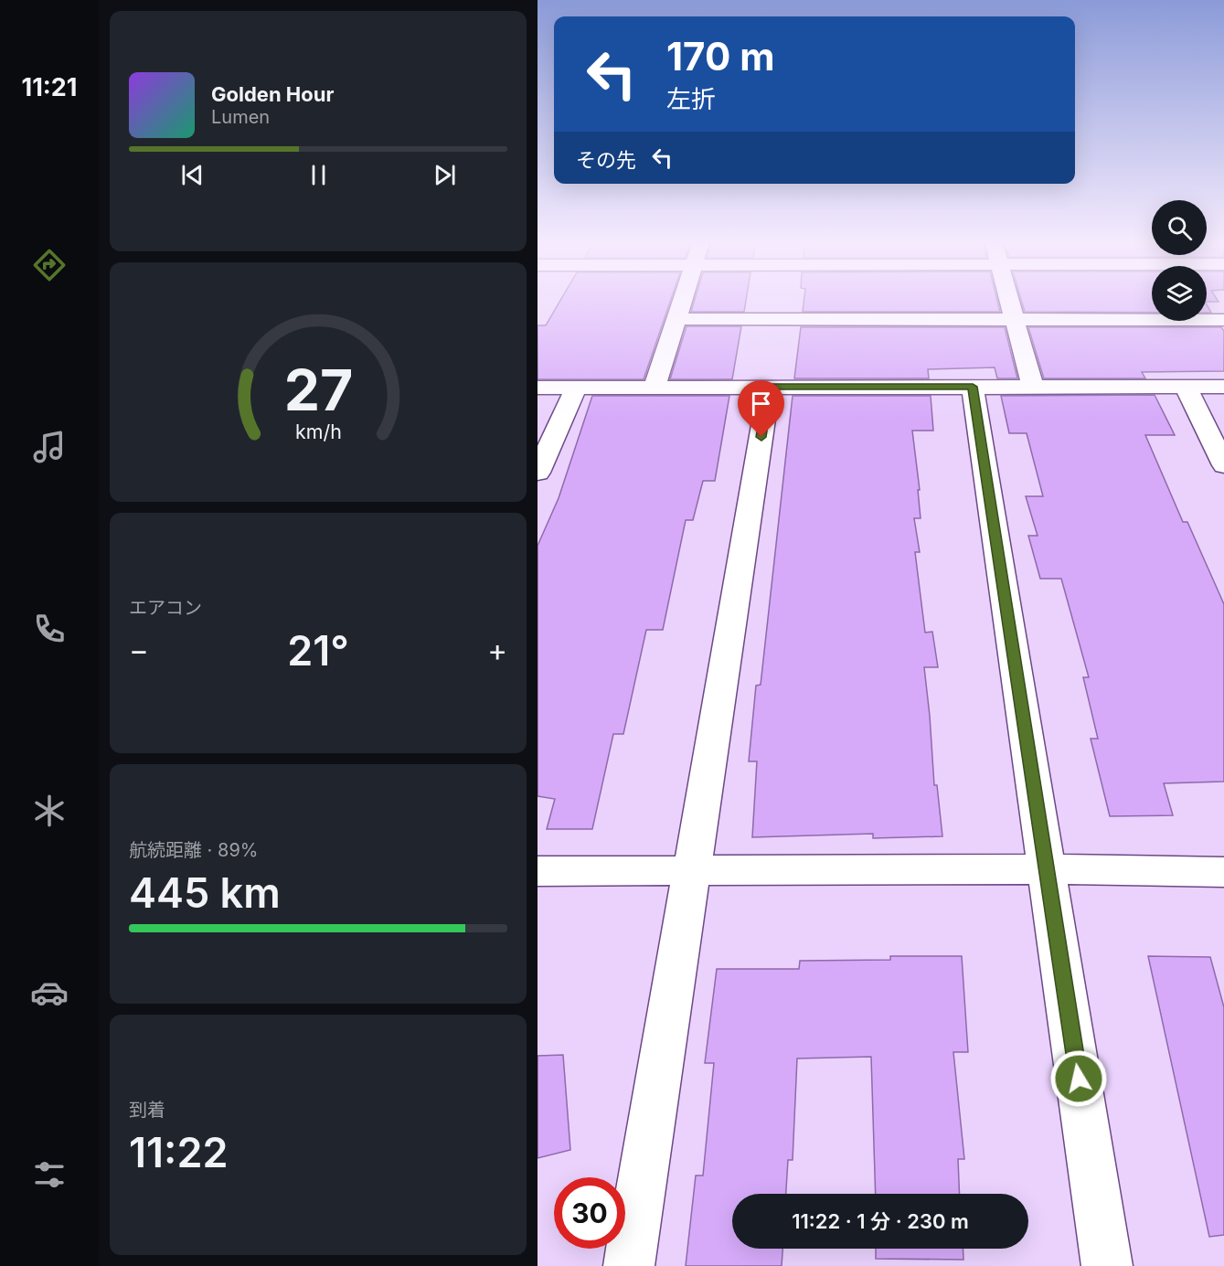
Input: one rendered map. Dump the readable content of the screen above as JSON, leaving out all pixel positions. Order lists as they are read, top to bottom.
{
  "page": {
    "tabs": "11:21",
    "turn": ["170 m", "左折"],
    "song": ["Golden Hour", "Lumen"],
    "then": "その先",
    "tile": [
      "エアコン",
      ["航続距離 · 89%", "445 km"],
      ["到着", "11:22"]
    ],
    "heat": ["−", "21°", "+"],
    "limit": "30",
    "trip": "11:22 · 1 分 · 230 m",
    "gauge": ["27", "km/h"]
  }
}
